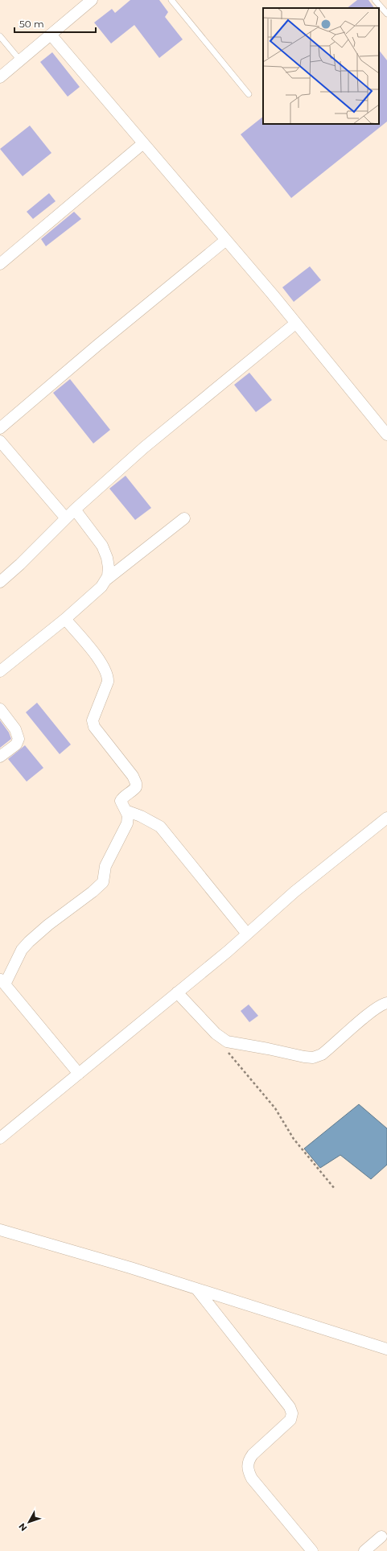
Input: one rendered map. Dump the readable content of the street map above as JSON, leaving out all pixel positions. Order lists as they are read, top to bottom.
{
  "scale_bar": "50 m",
  "north": "bottom left"
}
